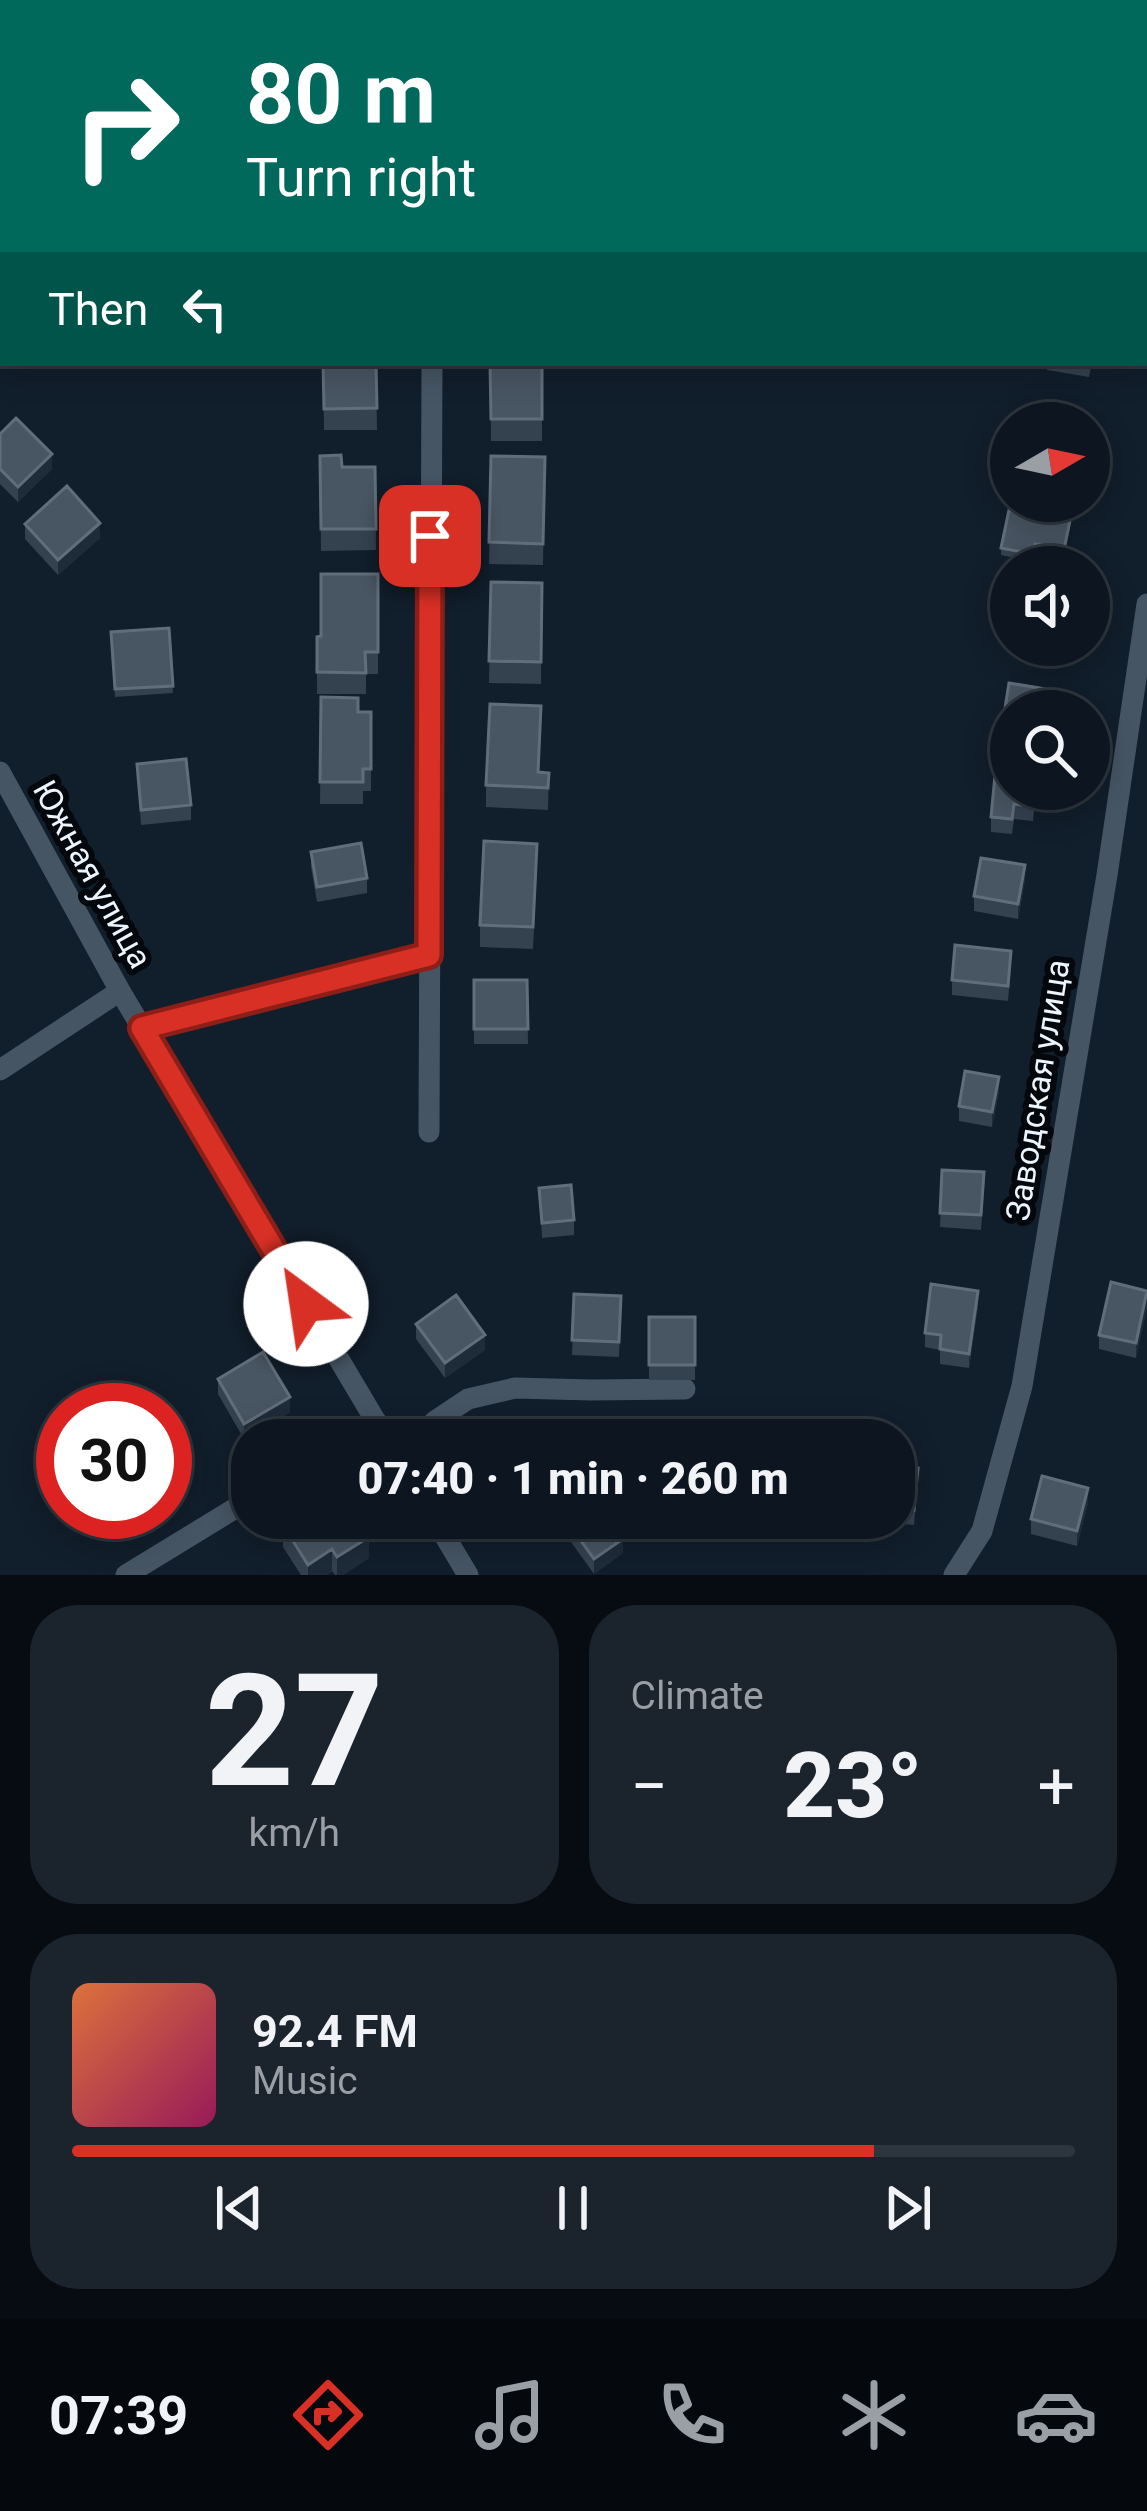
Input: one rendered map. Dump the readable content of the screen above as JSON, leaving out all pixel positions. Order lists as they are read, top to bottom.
{
  "streets": {
    "street": ["Южная улица", "Заводская улица"]
  },
  "north": "right",
  "page": {
    "turn": ["80 m", "Turn right"],
    "then": "Then",
    "limit": "30",
    "trip": "07:40 · 1 min · 260 m",
    "tile": [
      ["27", "km/h"],
      "Climate"
    ],
    "heat": ["−", "23°", "+"],
    "song": ["92.4 FM", "Music"],
    "tabs": "07:39"
  }
}
